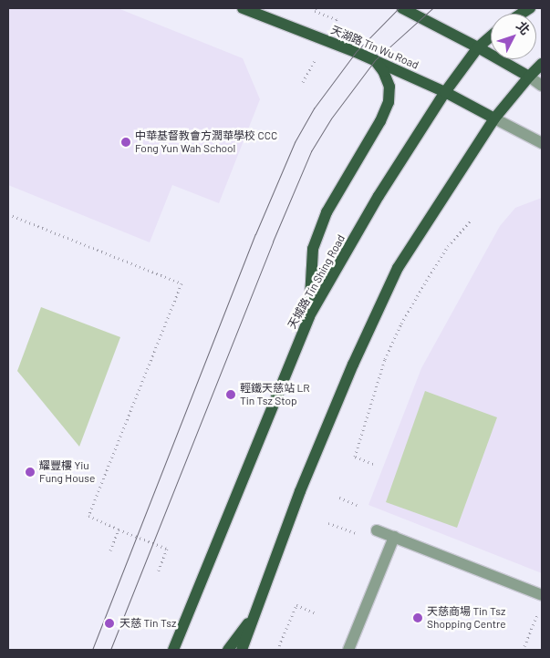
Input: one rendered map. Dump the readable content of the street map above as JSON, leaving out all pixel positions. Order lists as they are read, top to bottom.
{
  "streets": {
    "main road": ["天湖路 Tin Wu Road", "天城路 Tin Shing Road"]
  },
  "crossings": [
    ["天湖路 Tin Wu Road", "天城路 Tin Shing Road"]
  ],
  "places": [
    "中華基督教會方潤華學校 CCC Fong Yun Wah School",
    "輕鐵天慈站 LR Tin Tsz Stop",
    "耀豐樓 Yiu Fung House",
    "天慈商場 Tin Tsz Shopping Centre",
    "天慈 Tin Tsz"
  ],
  "north": "top right"
}
